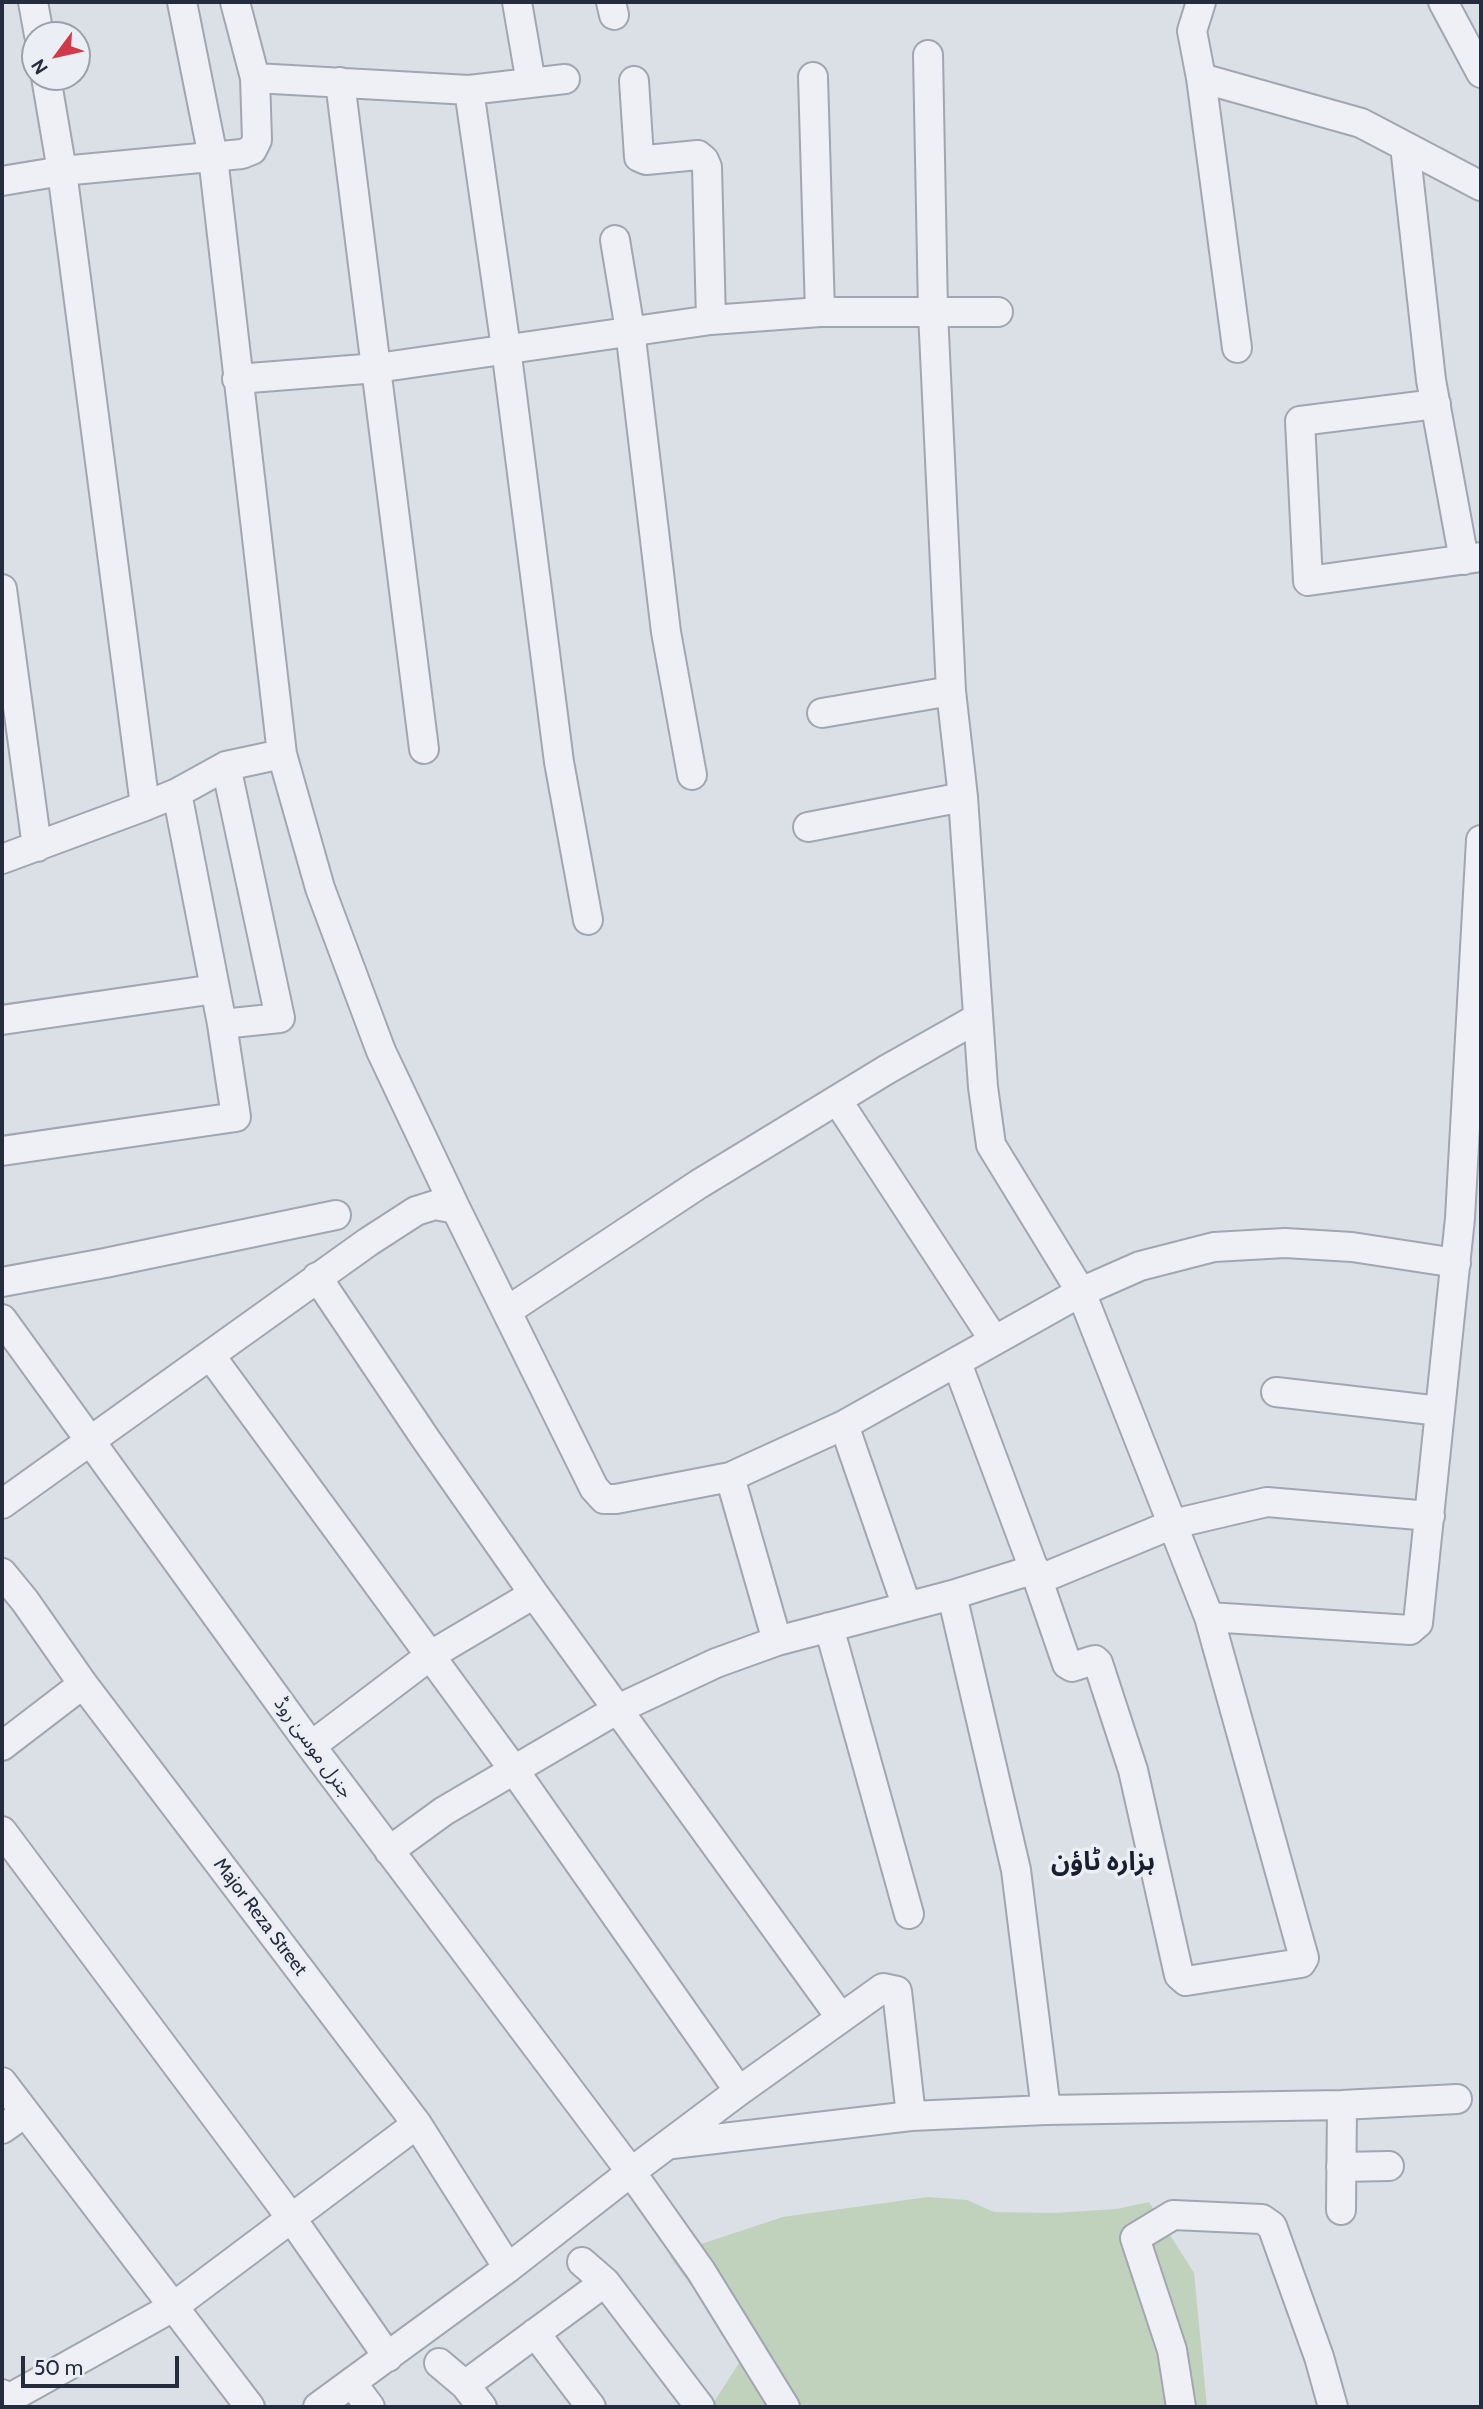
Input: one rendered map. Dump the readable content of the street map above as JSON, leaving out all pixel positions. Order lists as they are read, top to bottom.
{
  "streets": {
    "street": ["جنرل موسیٰ روڈ", "Major Reza Street"]
  },
  "districts": ["ہزارہ ٹاؤن"],
  "scale_bar": "50 m",
  "north": "bottom left"
}
